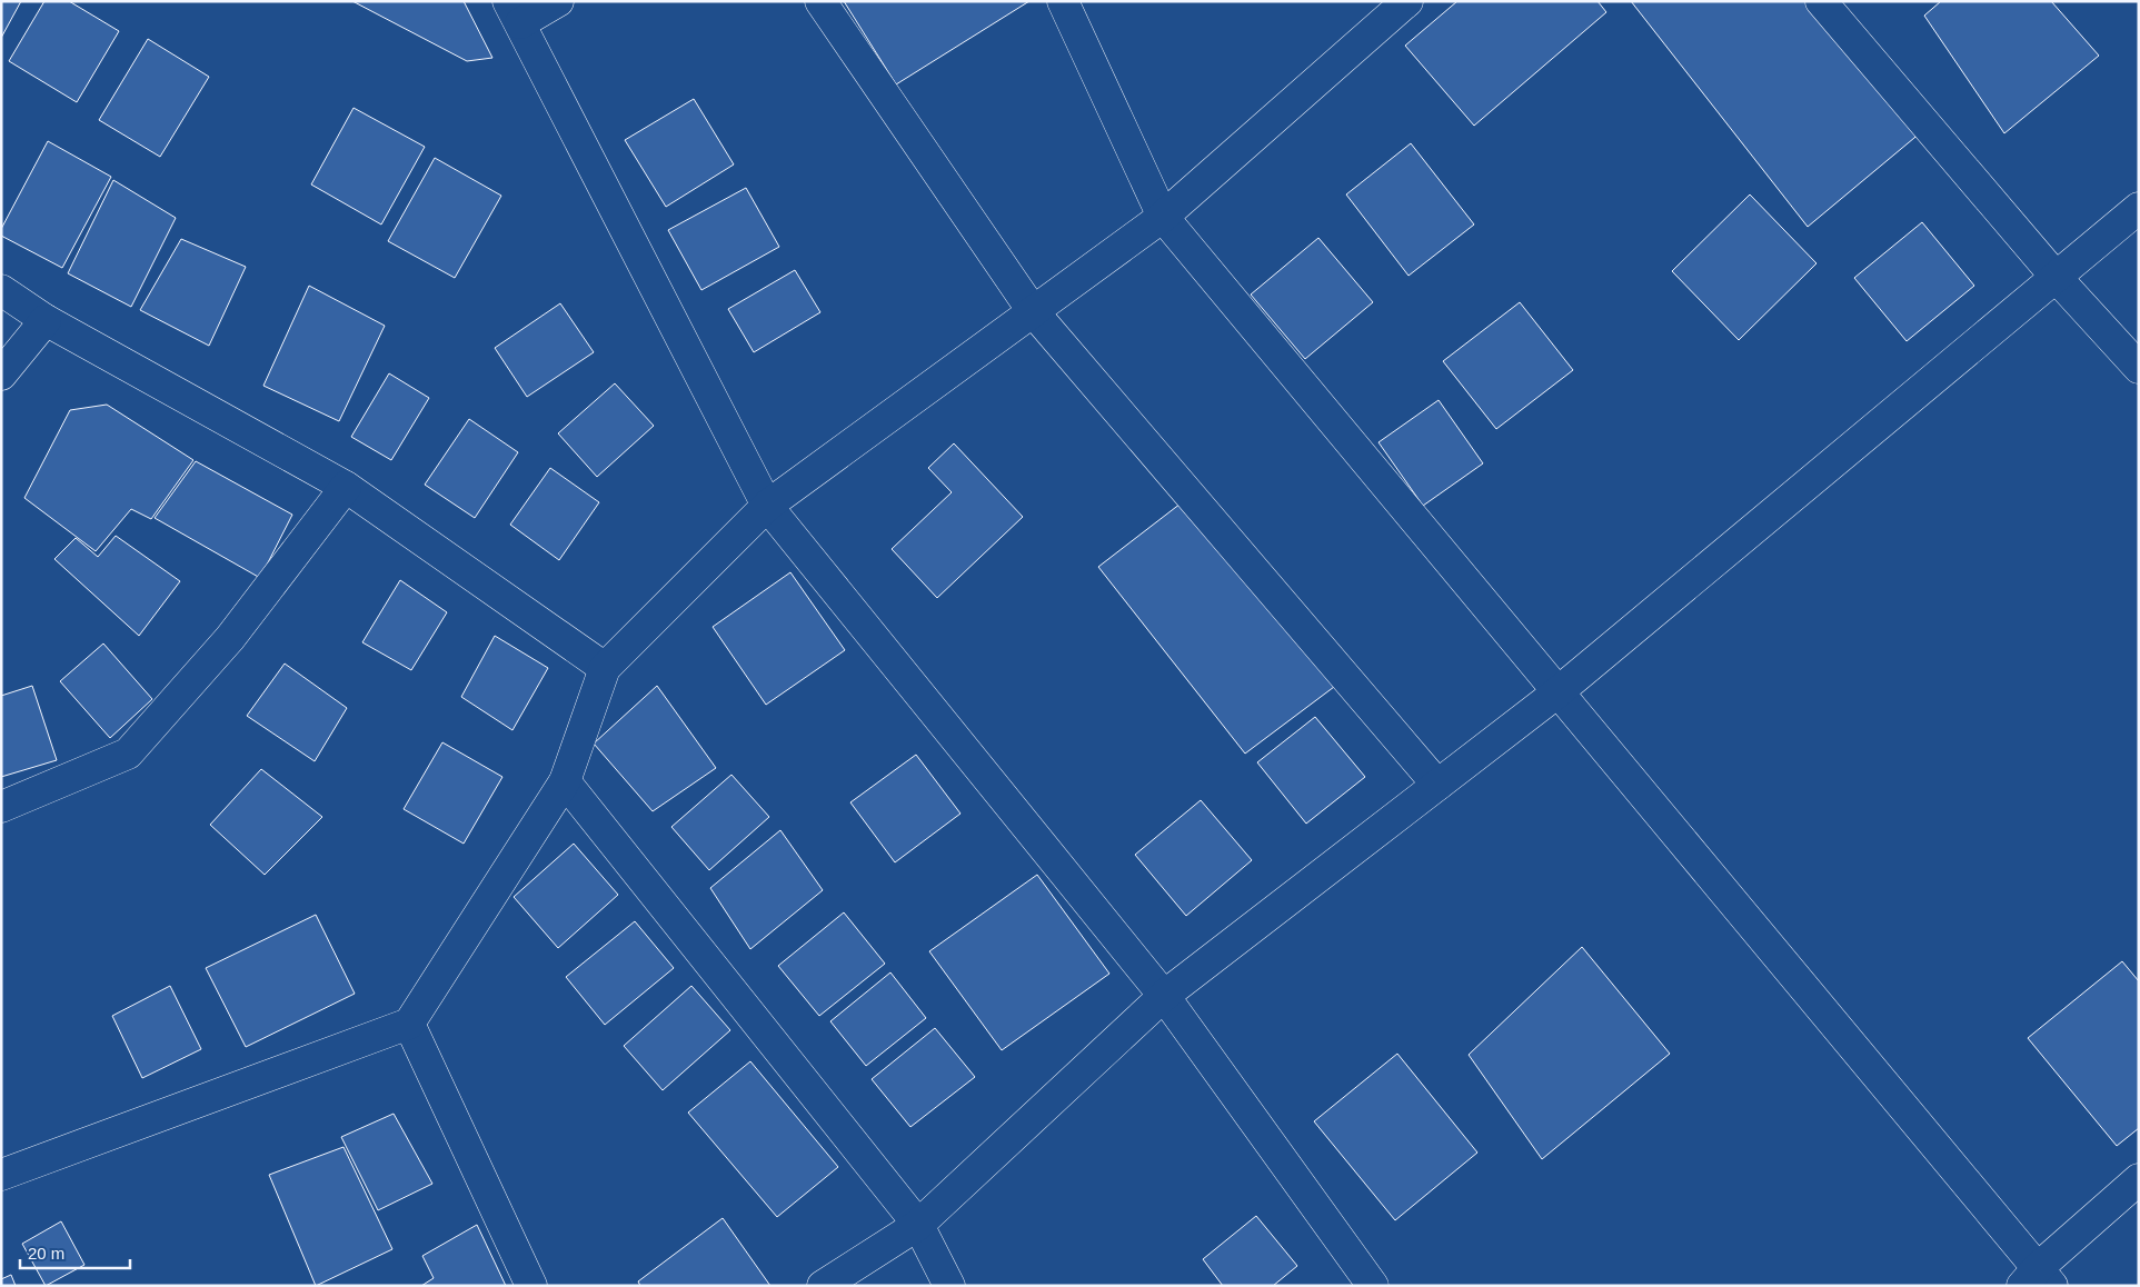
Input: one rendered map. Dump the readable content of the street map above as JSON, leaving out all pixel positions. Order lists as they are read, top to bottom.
{
  "scale_bar": "20 m"
}
